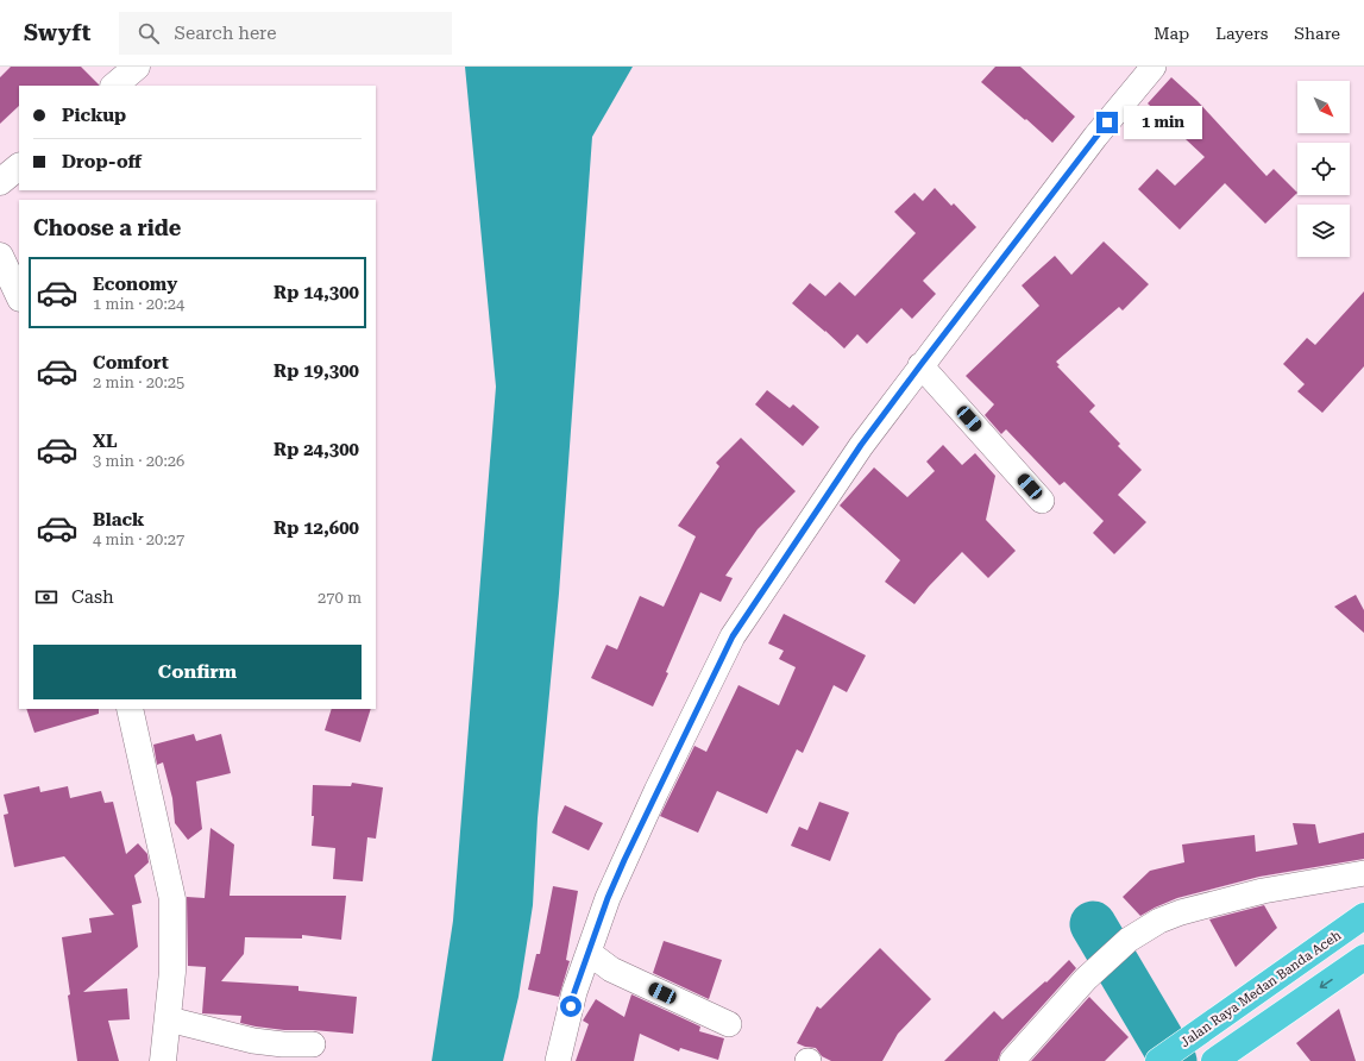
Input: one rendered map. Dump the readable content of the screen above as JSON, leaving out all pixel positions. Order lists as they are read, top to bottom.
{
  "streets": {
    "highway": ["Jalan Raya Medan Banda Aceh"]
  },
  "north": "bottom right",
  "page": {
    "header": "Swyft",
    "search": "Search here",
    "nav": ["Map", "Layers", "Share"],
    "banner": ["Pickup", "Drop-off"],
    "bubble": "1 min",
    "heading": "Choose a ride",
    "list": [
      {
        "name": "Economy",
        "note": "1 min · 20:24",
        "value": "Rp 14,300"
      },
      {
        "name": "Comfort",
        "note": "2 min · 20:25",
        "value": "Rp 19,300"
      },
      {
        "name": "XL",
        "note": "3 min · 20:26",
        "value": "Rp 24,300"
      },
      {
        "name": "Black",
        "note": "4 min · 20:27",
        "value": "Rp 12,600"
      }
    ],
    "pay": ["Cash", "270 m"],
    "buttons": "Confirm"
  }
}
